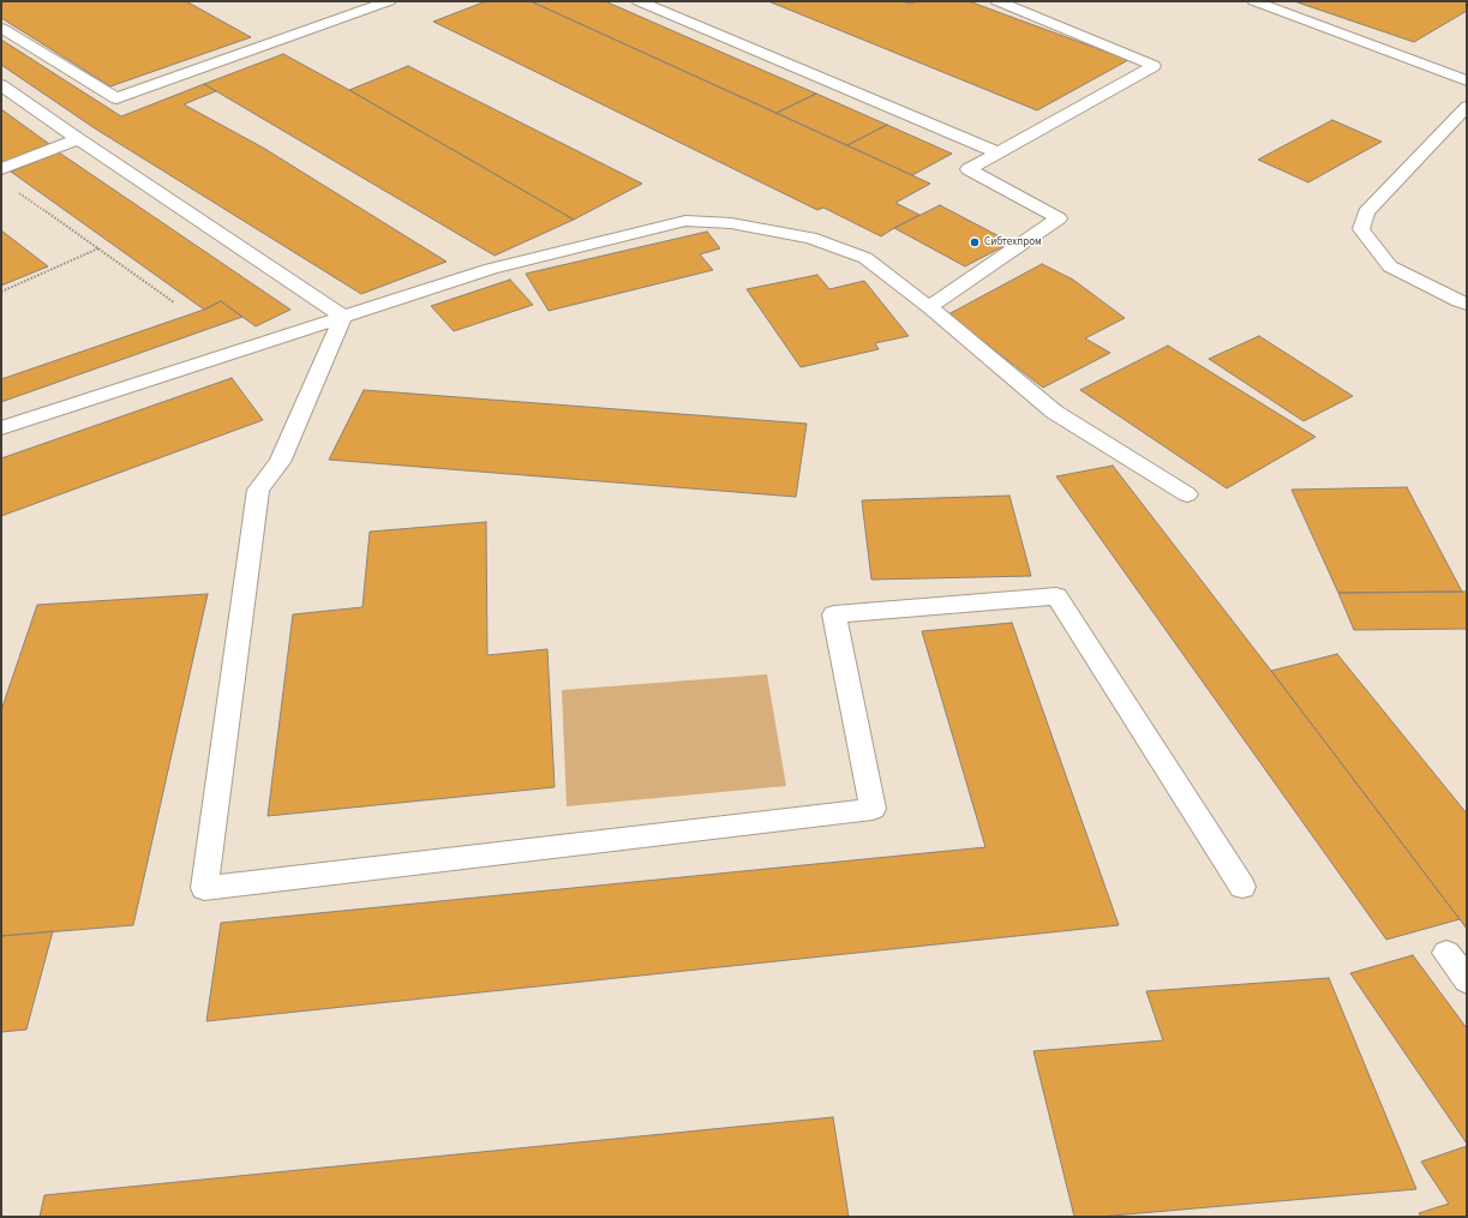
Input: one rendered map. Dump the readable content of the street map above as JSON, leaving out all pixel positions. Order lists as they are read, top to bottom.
{
  "places": ["Сибтехпром"]
}
